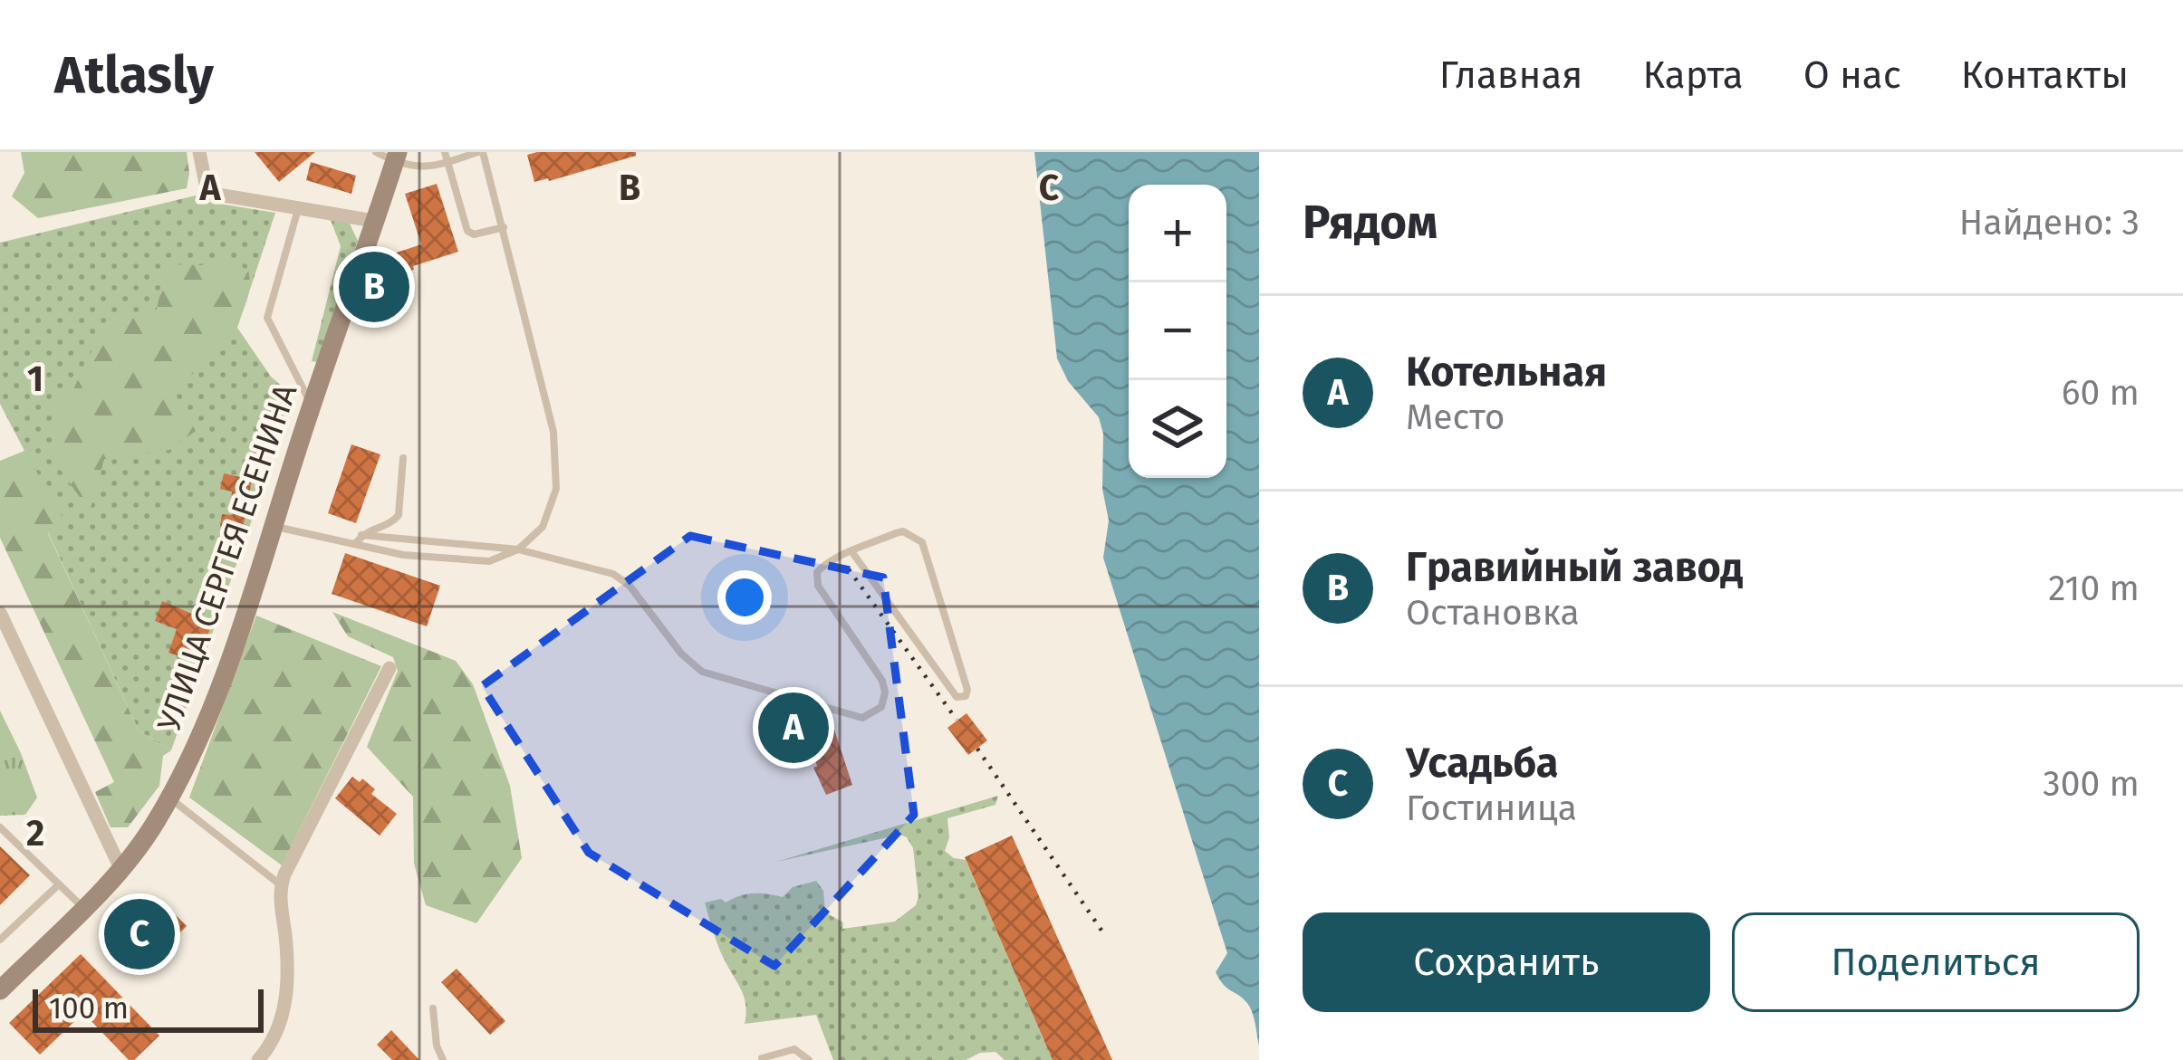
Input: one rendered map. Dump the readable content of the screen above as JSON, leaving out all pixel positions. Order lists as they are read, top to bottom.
{
  "streets": {
    "street": ["УЛИЦА СЕРГЕЯ ЕСЕНИНА"]
  },
  "scale_bar": "100 m",
  "page": {
    "header": "Atlasly",
    "nav": [
      "Главная",
      "Карта",
      "О нас",
      "Контакты"
    ],
    "heading": ["Рядом", "Найдено: 3"],
    "map_buttons": ["+", "−"],
    "pins": ["B", "A", "C"],
    "list": [
      {
        "mark": "A",
        "name": "Котельная",
        "note": "Место",
        "value": "60 m"
      },
      {
        "mark": "B",
        "name": "Гравийный завод",
        "note": "Остановка",
        "value": "210 m"
      },
      {
        "mark": "C",
        "name": "Усадьба",
        "note": "Гостиница",
        "value": "300 m"
      }
    ],
    "buttons": ["Сохранить", "Поделиться"],
    "scale": "100 m"
  },
  "grid": {
    "columns": ["A", "B", "C"],
    "rows": ["1", "2"]
  }
}
